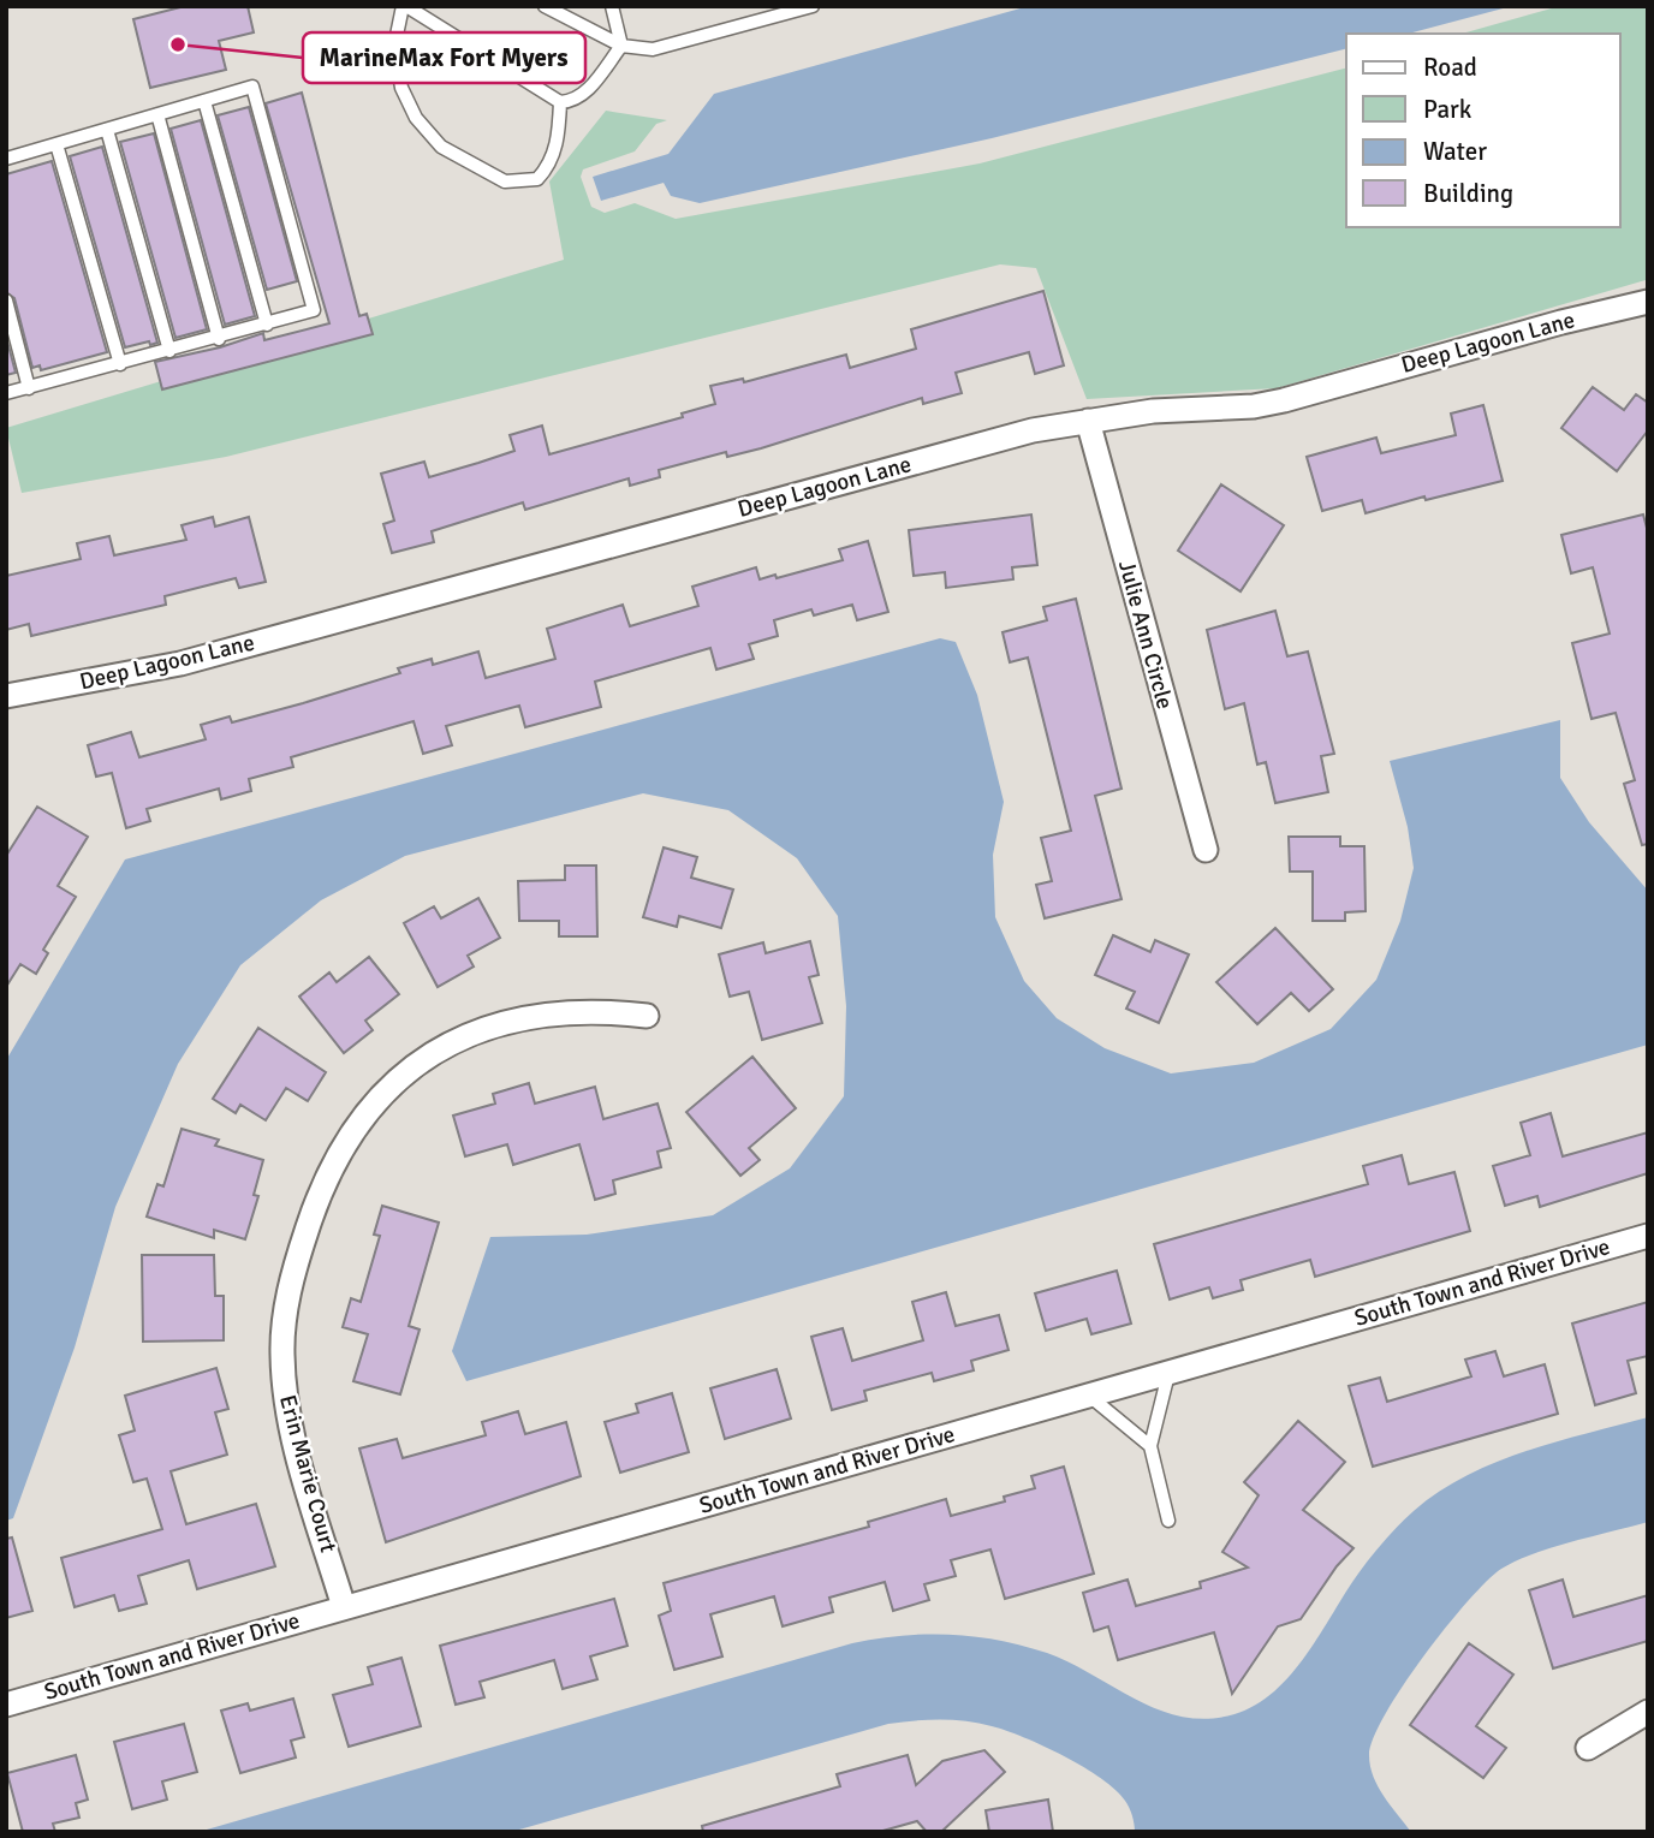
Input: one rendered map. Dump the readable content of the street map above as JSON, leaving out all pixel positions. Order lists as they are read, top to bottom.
{
  "streets": {
    "street": [
      "Deep Lagoon Lane",
      "Julie Ann Circle",
      "South Town and River Drive",
      "Erin Marie Court"
    ]
  },
  "crossings": [
    ["Deep Lagoon Lane", "Julie Ann Circle"],
    ["South Town and River Drive", "Erin Marie Court"]
  ],
  "places": ["MarineMax Fort Myers"],
  "legend": [
    "Road",
    "Park",
    "Water",
    "Building"
  ]
}
